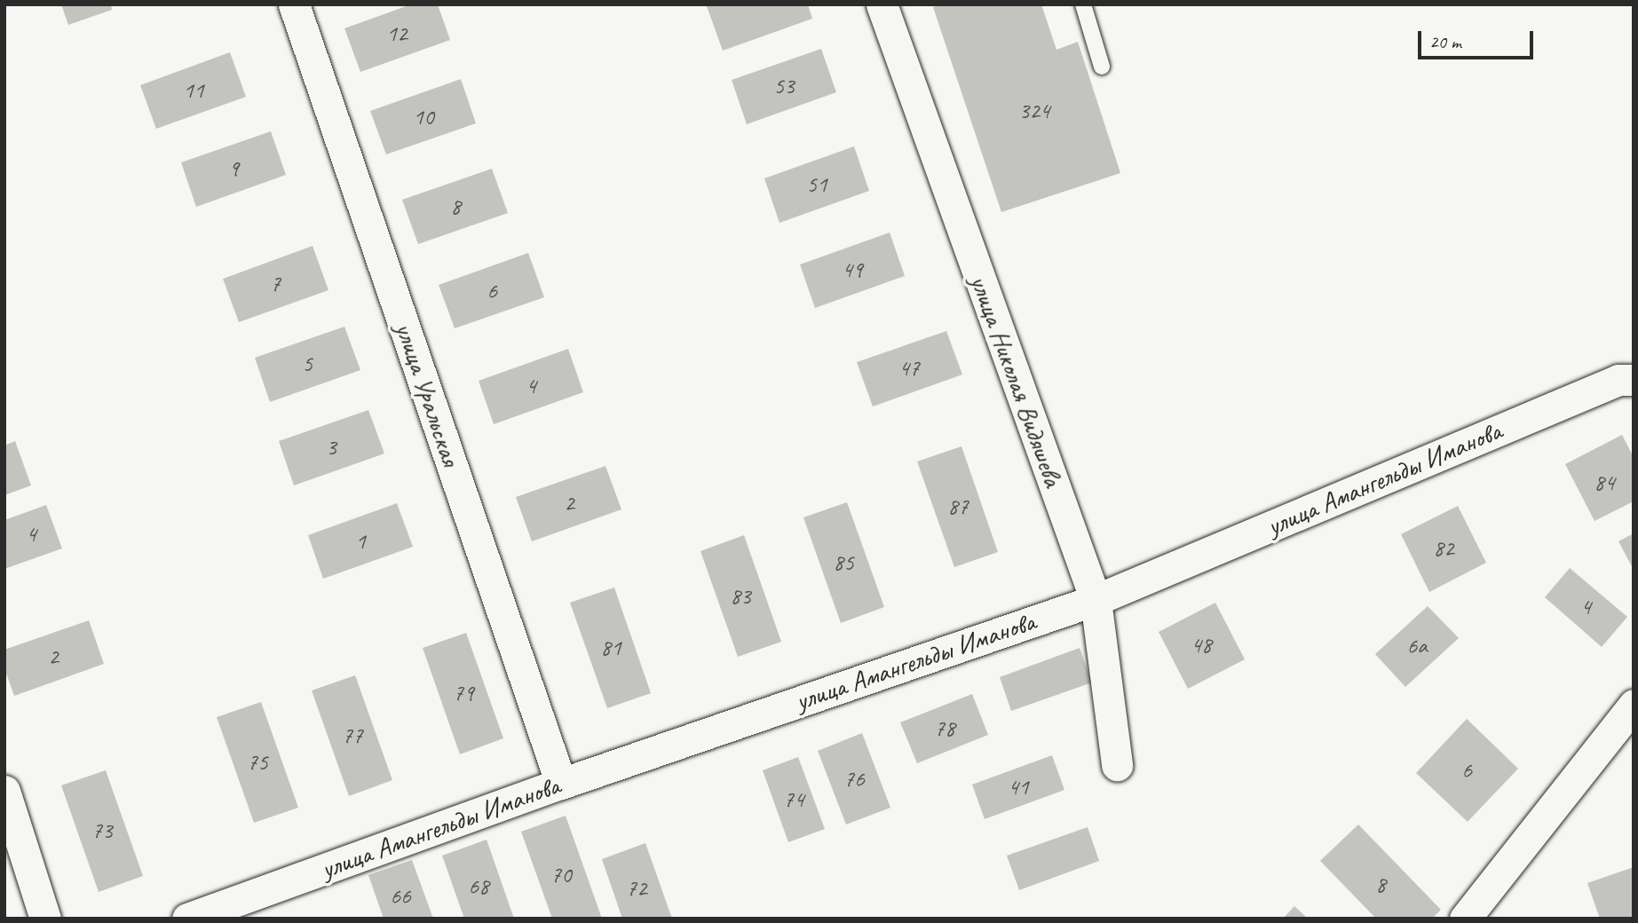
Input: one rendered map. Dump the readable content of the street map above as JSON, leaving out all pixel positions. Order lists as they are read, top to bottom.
{
  "streets": {
    "street": ["улица Николая Видяшева", "улица Уральская", "улица Амангельды Иманова"]
  },
  "crossings": [
    ["улица Николая Видяшева", "улица Амангельды Иманова"],
    ["улица Уральская", "улица Амангельды Иманова"]
  ],
  "house_numbers": [
    "12",
    "53",
    "11",
    "324",
    "10",
    "9",
    "51",
    "8",
    "49",
    "7",
    "6",
    "5",
    "47",
    "4",
    "3",
    "84",
    "2",
    "87",
    "4",
    "1",
    "82",
    "85",
    "83",
    "4",
    "48",
    "6а",
    "81",
    "2",
    "79",
    "78",
    "77",
    "75",
    "6",
    "76",
    "41",
    "74",
    "73",
    "70",
    "8",
    "68",
    "72",
    "66"
  ],
  "scale_bar": "20 m"
}
